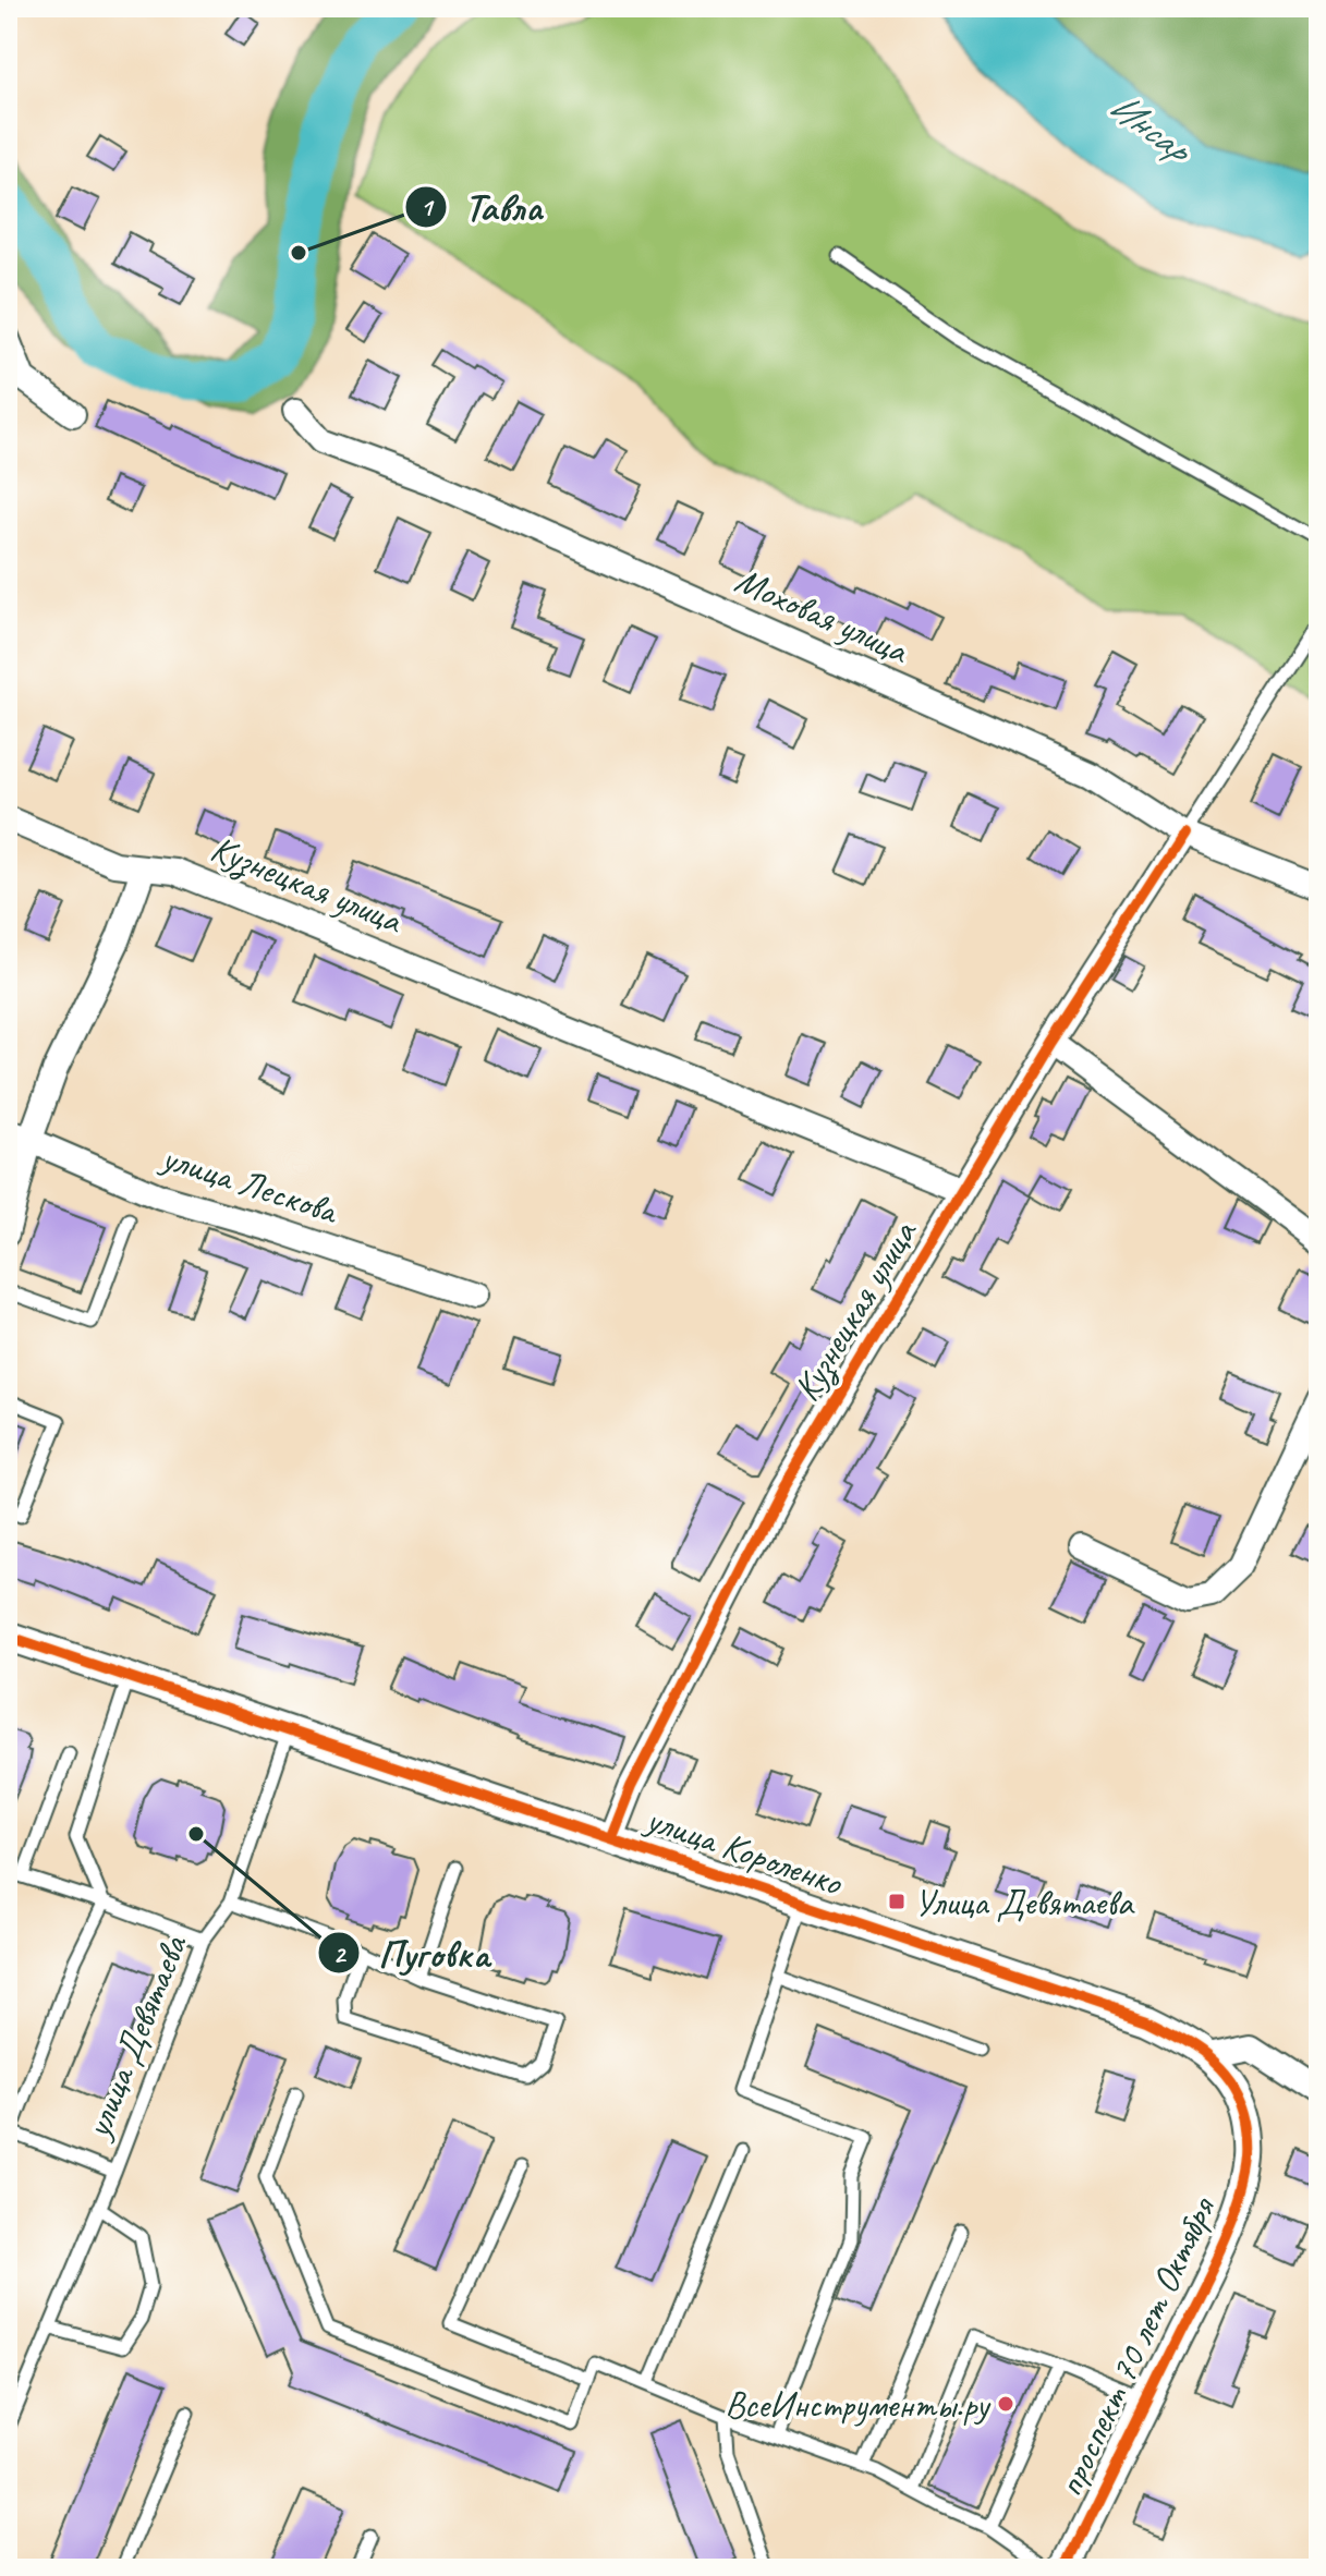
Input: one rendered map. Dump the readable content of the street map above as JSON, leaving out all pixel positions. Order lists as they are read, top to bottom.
{
  "streets": {
    "street": [
      "Моховая улица",
      "Кузнецкая улица",
      "улица Лескова",
      "улица Короленко",
      "проспект 70 лет Октября"
    ],
    "lane": ["улица Девятаева"]
  },
  "crossings": [
    ["Моховая улица", "Кузнецкая улица"],
    ["Кузнецкая улица", "улица Короленко"],
    ["улица Короленко", "улица Девятаева"],
    ["улица Короленко", "проспект 70 лет Октября"]
  ],
  "water": ["Инсар"],
  "places": {
    "other": ["Тавла", "Пуговка", "ВсеИнструменты.ру"],
    "transit": ["Улица Девятаева"]
  }
}
